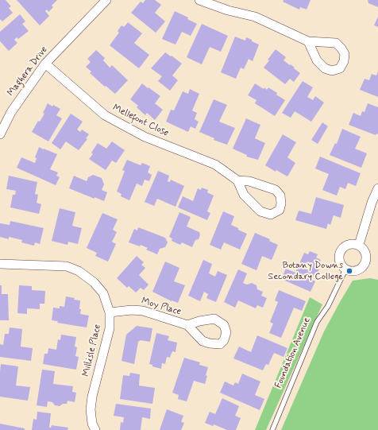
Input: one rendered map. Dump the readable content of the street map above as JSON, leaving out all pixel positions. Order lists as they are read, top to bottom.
{
  "streets": {
    "street": [
      "Maghera Drive",
      "Mellefont Close",
      "Moy Place",
      "Millisle Place"
    ],
    "lane": ["Foundation Avenue"]
  },
  "crossings": [
    ["Maghera Drive", "Mellefont Close"],
    ["Moy Place", "Millisle Place"]
  ],
  "places": ["Botany Downs Secondary College"]
}
